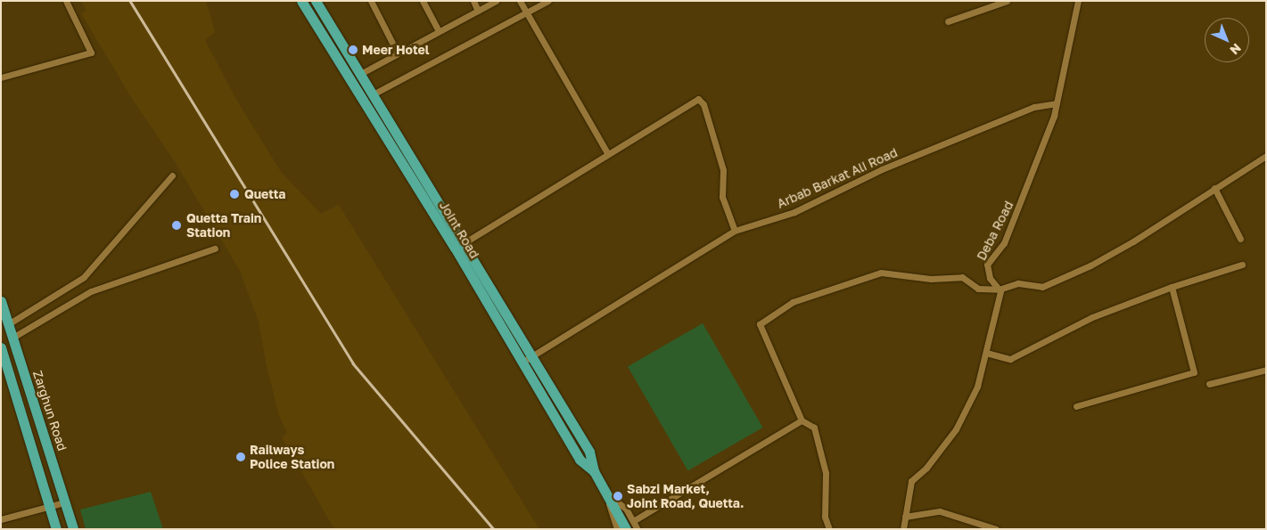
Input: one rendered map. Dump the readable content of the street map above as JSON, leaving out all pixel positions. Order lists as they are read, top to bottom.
{
  "streets": {
    "main road": ["Joint Road", "Zarghun Road"],
    "street": ["Arbab Barkat Ali Road", "Deba Road"]
  },
  "crossings": [
    ["Arbab Barkat Ali Road", "Joint Road"],
    ["Arbab Barkat Ali Road", "Deba Road"]
  ],
  "places": [
    "Meer Hotel",
    "Quetta",
    "Quetta Train Station",
    "Railways Police Station",
    "Sabzi Market, Joint Road, Quetta."
  ],
  "north": "bottom right"
}
